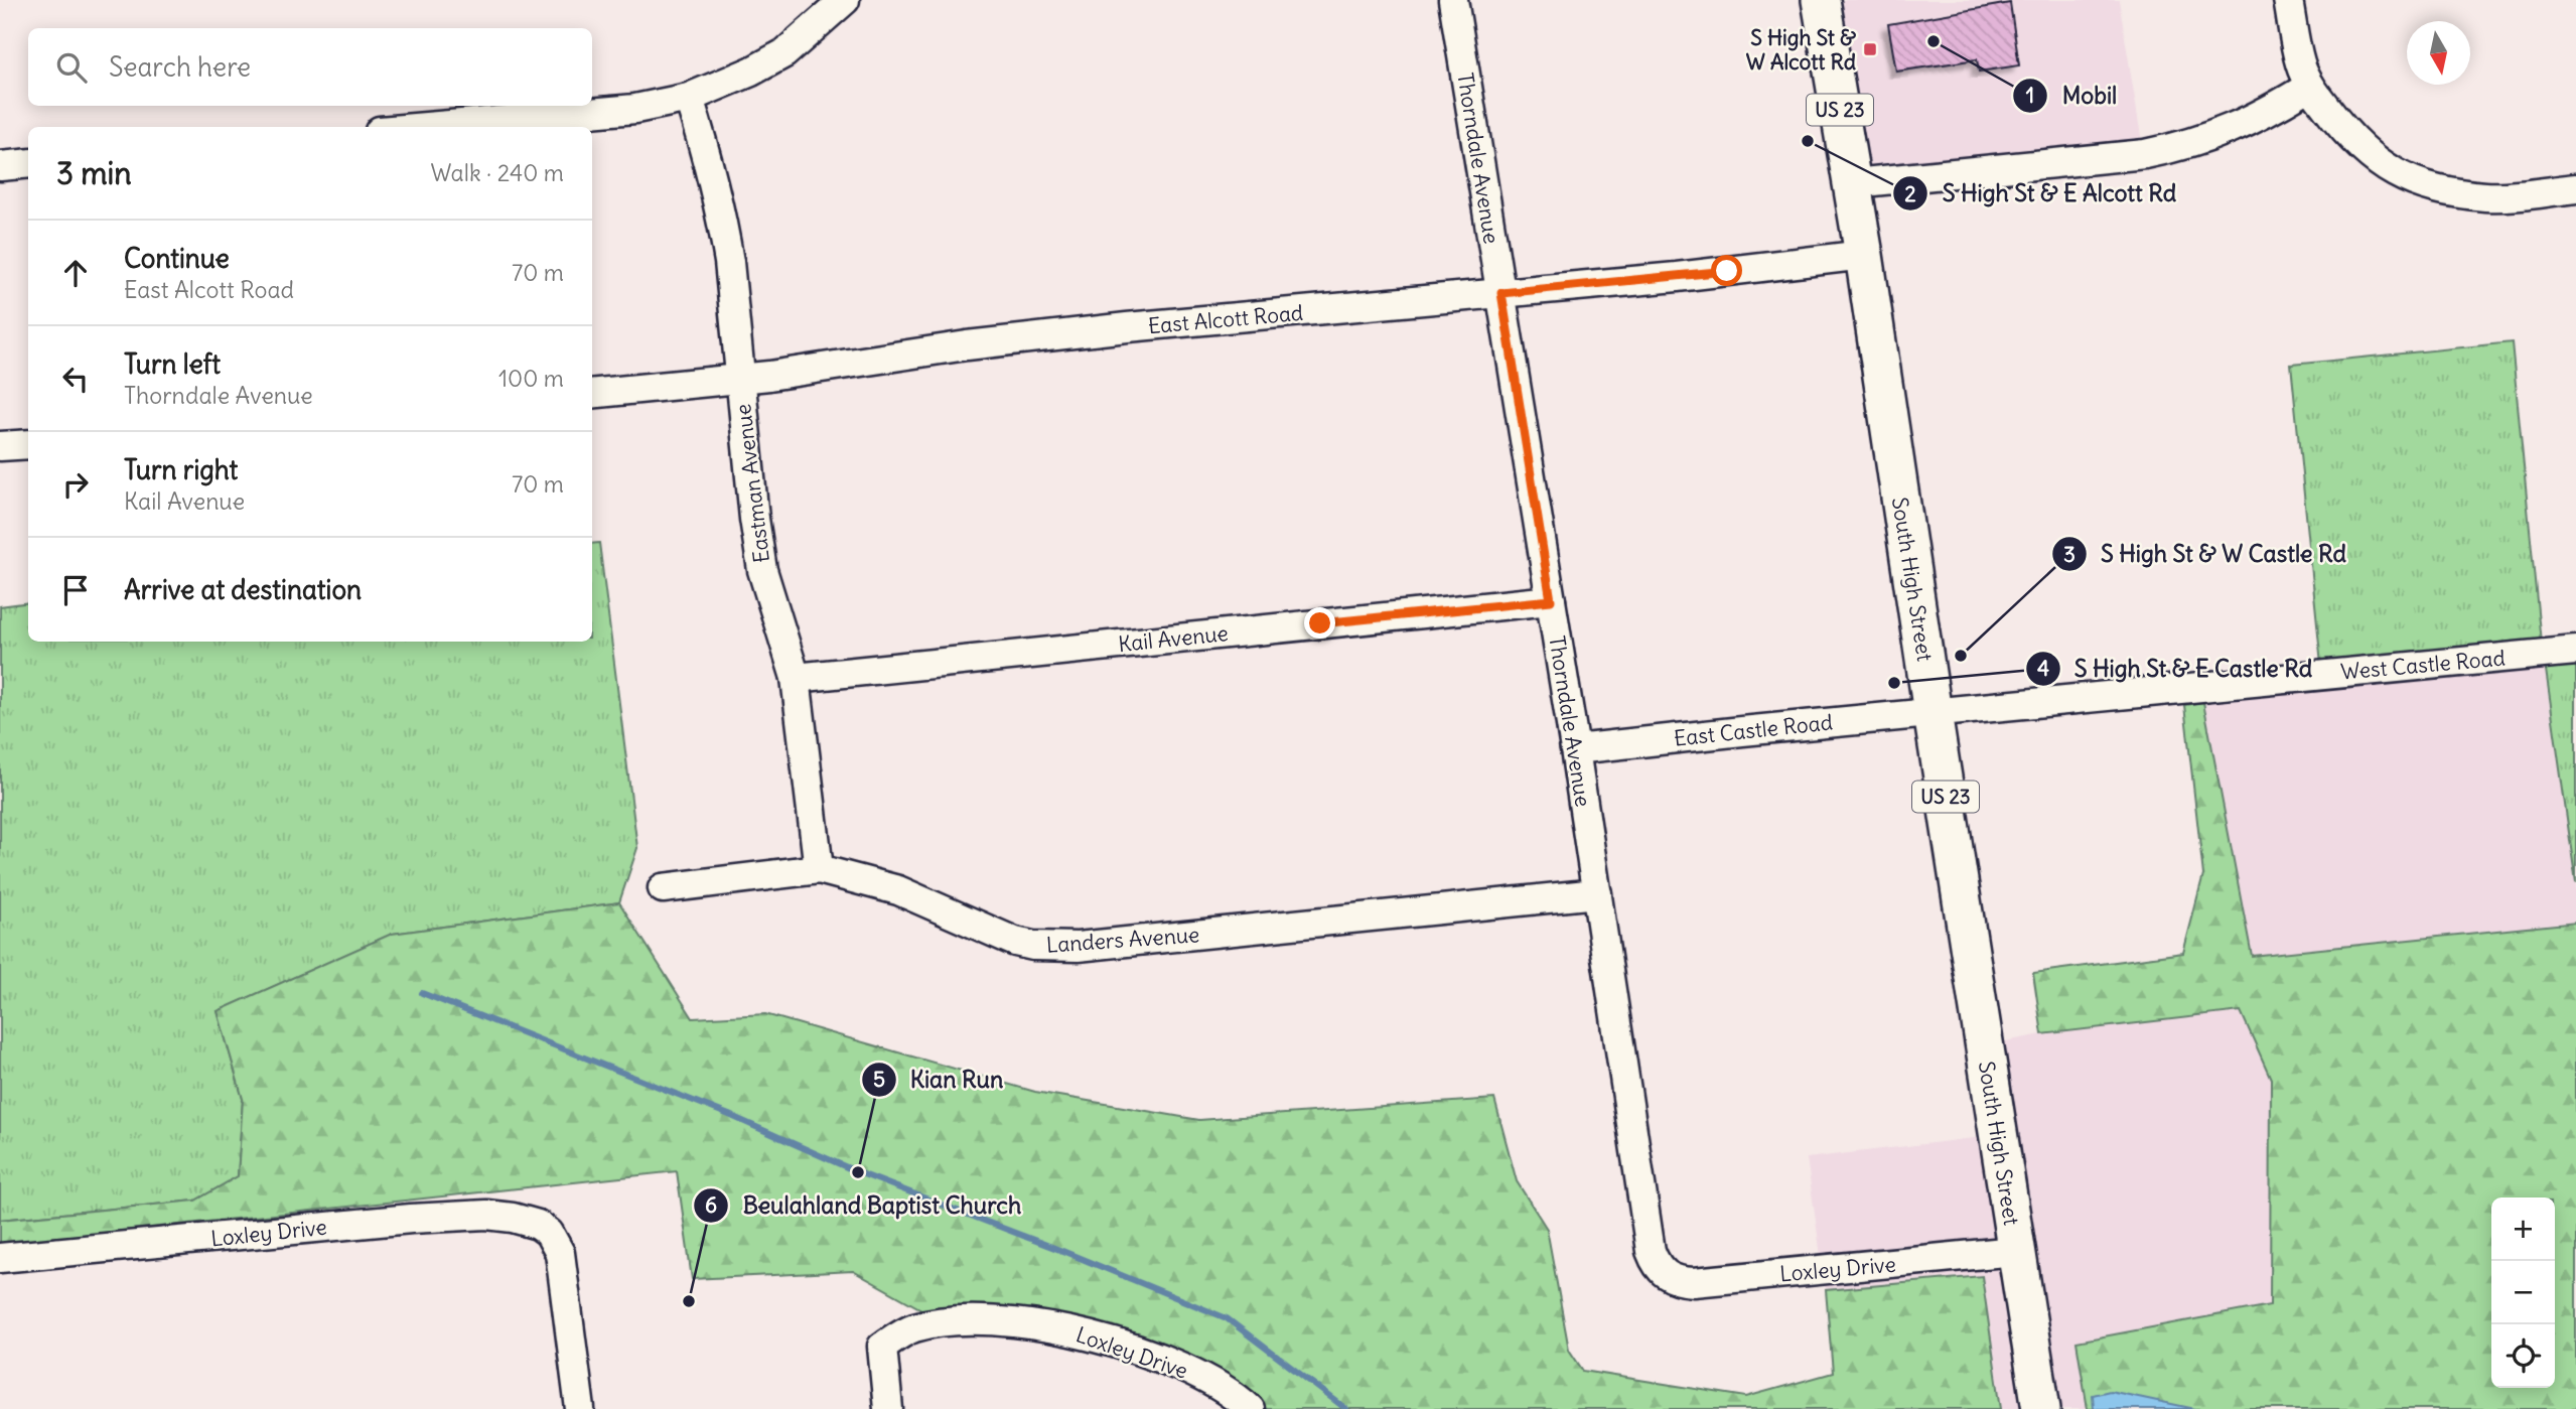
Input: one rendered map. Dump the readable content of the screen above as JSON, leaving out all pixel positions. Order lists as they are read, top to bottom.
{
  "streets": {
    "main road": ["US 23", "South High Street"],
    "street": [
      "Thorndale Avenue",
      "East Alcott Road",
      "Eastman Avenue",
      "Kail Avenue",
      "West Castle Road",
      "East Castle Road",
      "Landers Avenue",
      "Loxley Drive"
    ]
  },
  "crossings": [
    ["Thorndale Avenue", "East Alcott Road"],
    ["Thorndale Avenue", "Kail Avenue"],
    ["Thorndale Avenue", "East Castle Road"],
    ["Thorndale Avenue", "Landers Avenue"],
    ["Thorndale Avenue", "Loxley Drive"],
    ["East Alcott Road", "Eastman Avenue"],
    ["East Alcott Road", "South High Street"],
    ["Eastman Avenue", "Kail Avenue"],
    ["Eastman Avenue", "Landers Avenue"],
    ["South High Street", "West Castle Road"],
    ["South High Street", "East Castle Road"],
    ["South High Street", "Loxley Drive"],
    ["West Castle Road", "East Castle Road"]
  ],
  "places": {
    "other": [
      "Mobil",
      "S High St & E Alcott Rd",
      "S High St & W Castle Rd",
      "S High St & E Castle Rd",
      "Kian Run",
      "Beulahland Baptist Church"
    ],
    "transit": ["S High St & W Alcott Rd"]
  },
  "north": "bottom",
  "page": {
    "search": "Search here",
    "heading": ["3 min", "Walk · 240 m"],
    "list": [
      ["Continue", "East Alcott Road", "70 m"],
      ["Turn left", "Thorndale Avenue", "100 m"],
      ["Turn right", "Kail Avenue", "70 m"],
      "Arrive at destination"
    ],
    "map_buttons": ["+", "−"]
  }
}
